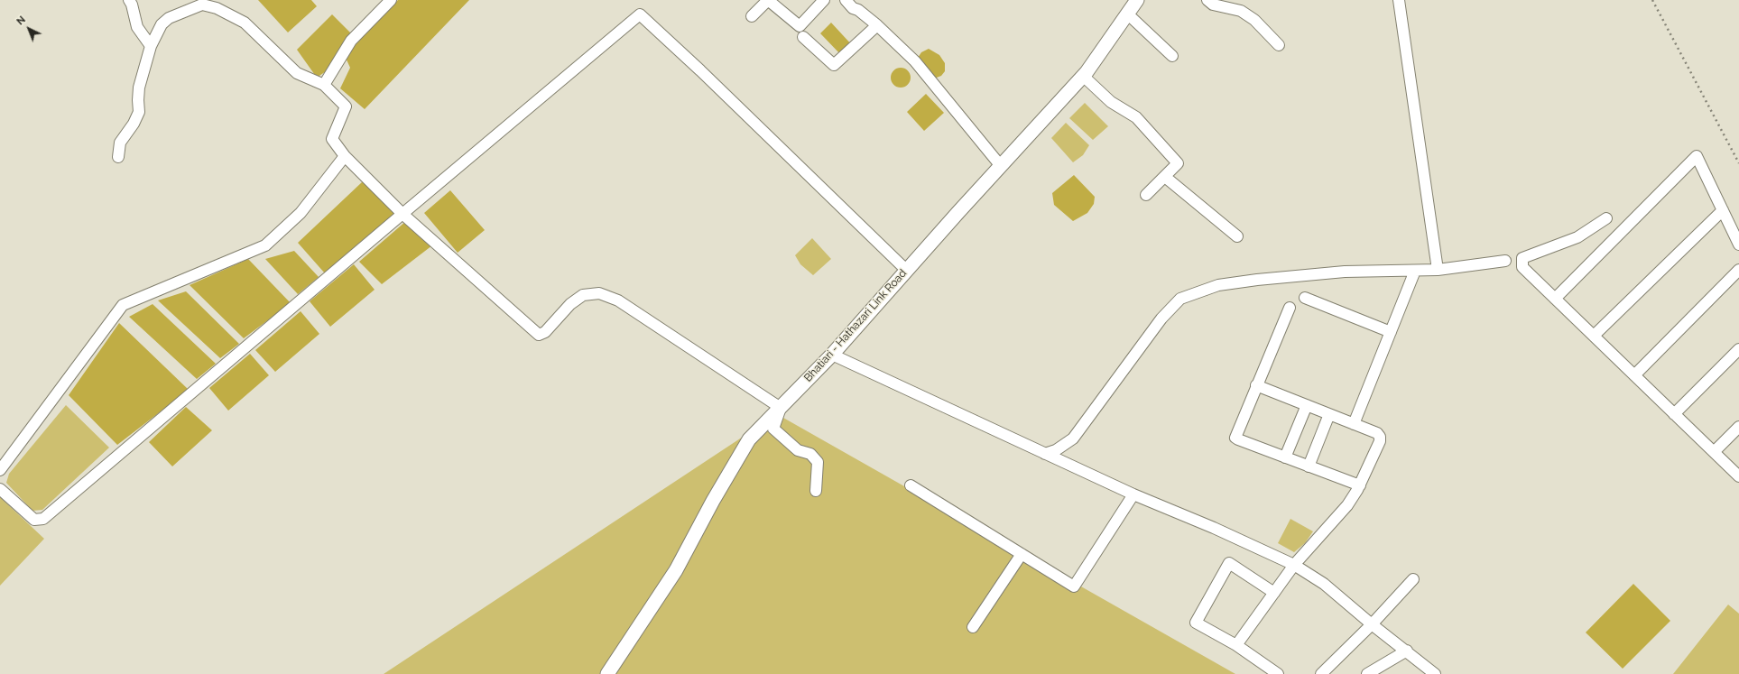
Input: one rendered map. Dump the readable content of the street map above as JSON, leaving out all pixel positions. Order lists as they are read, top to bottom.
{
  "streets": {
    "main road": ["Bhatiari - Hathazari Link Road"]
  },
  "north": "top left"
}
